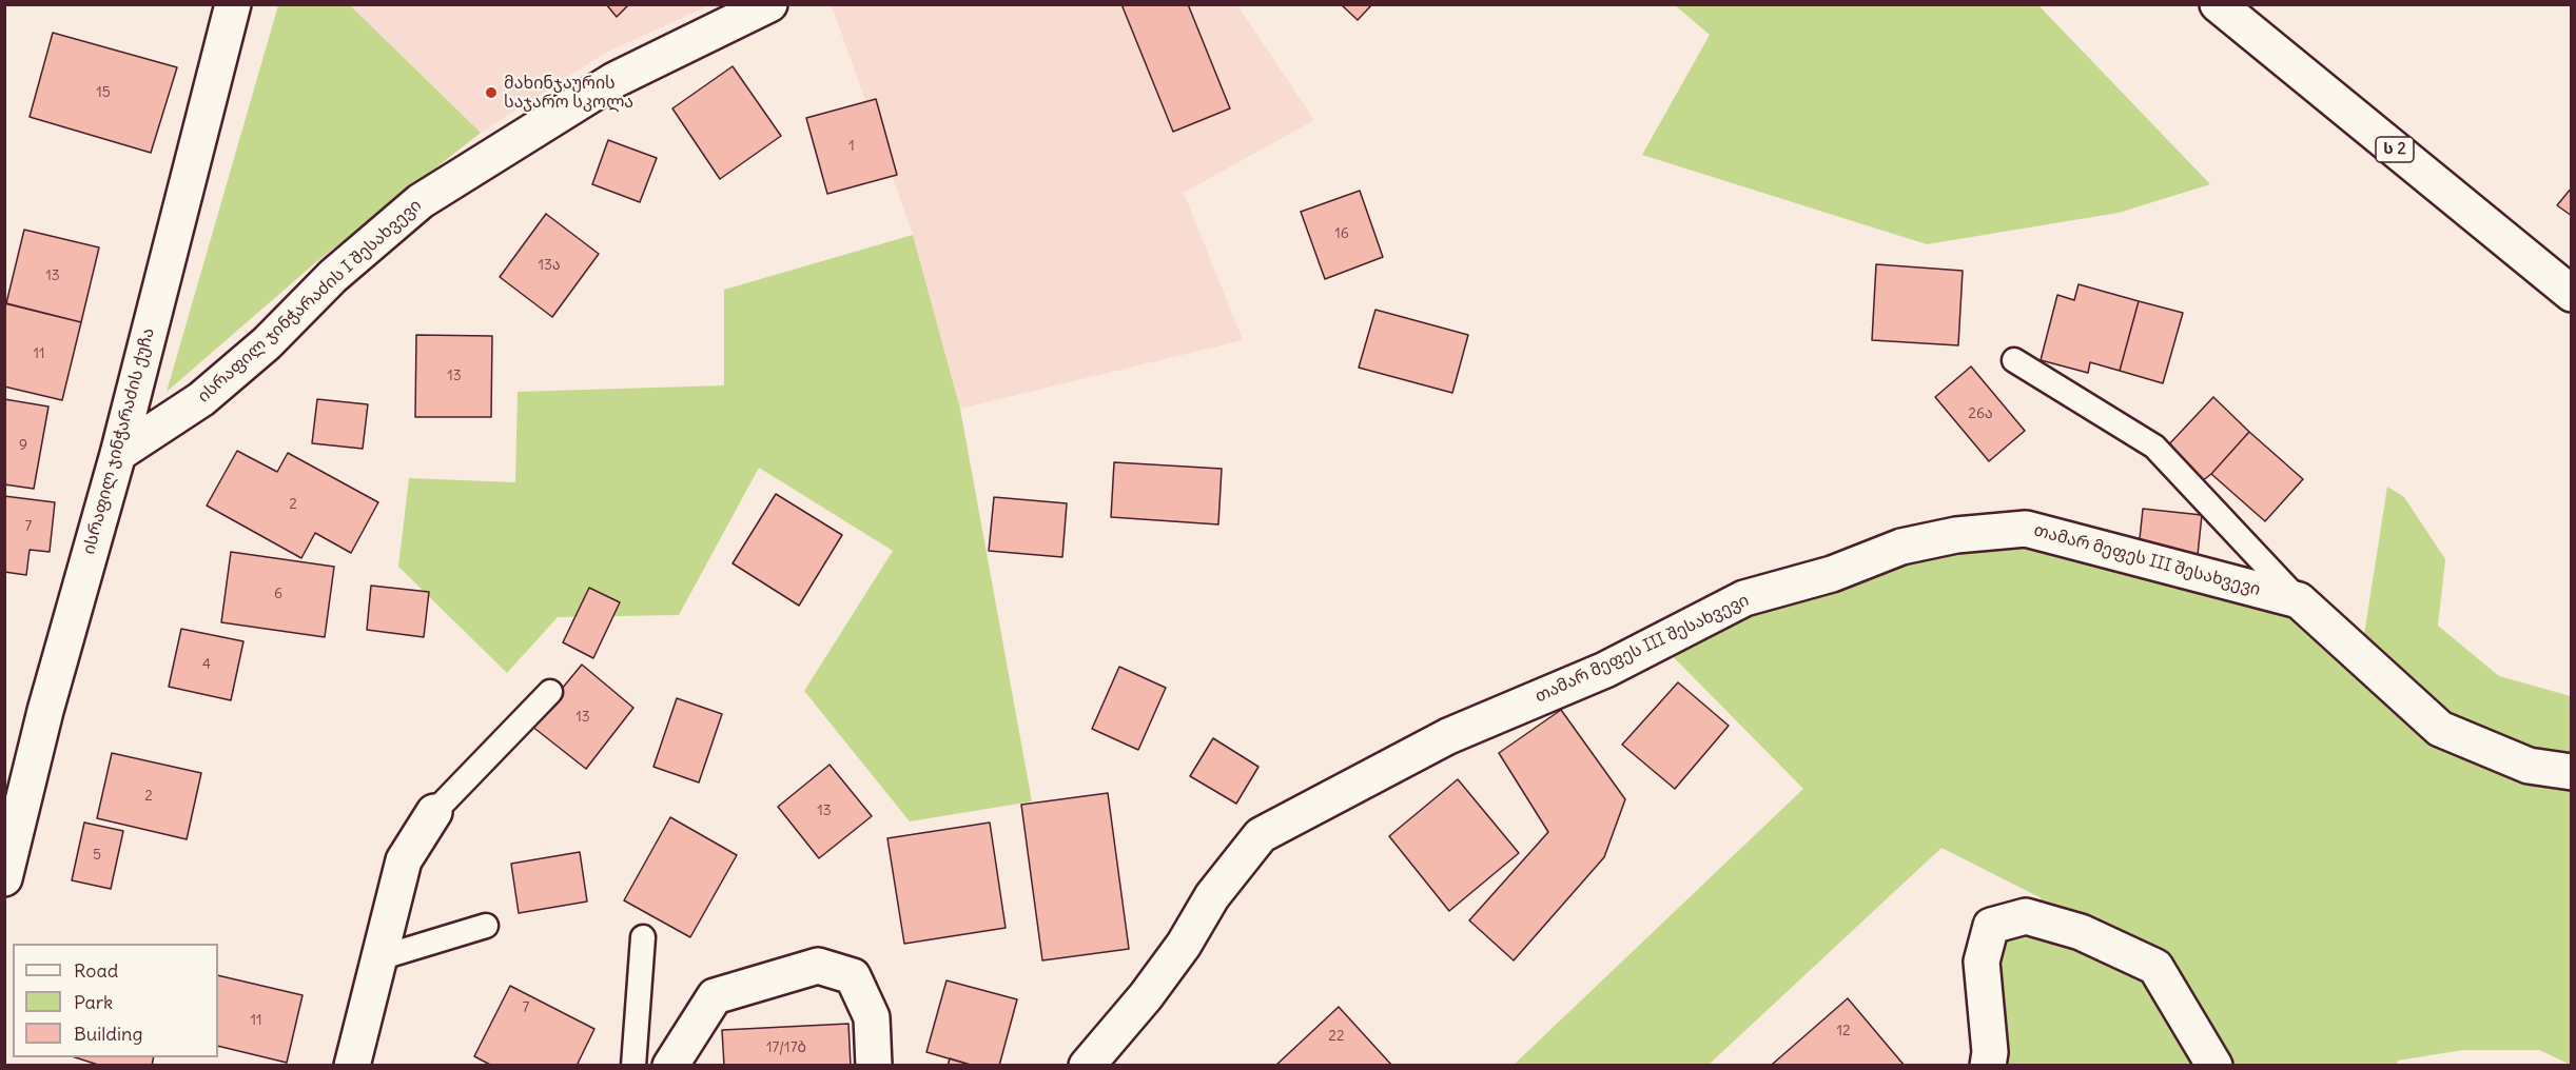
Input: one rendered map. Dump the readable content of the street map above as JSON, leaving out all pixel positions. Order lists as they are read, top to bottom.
{
  "streets": {
    "main road": [
      "ს 2",
      "ისრაფილ ჯინჭარაძის I შესახვევი",
      "ისრაფილ ჯინჭარაძის ქუჩა",
      "თამარ მეფეს III შესახვევი"
    ]
  },
  "crossings": [
    ["ისრაფილ ჯინჭარაძის I შესახვევი", "ისრაფილ ჯინჭარაძის ქუჩა"]
  ],
  "places": ["მახინჯაურის საჯარო სკოლა"],
  "house_numbers": [
    "15",
    "1",
    "16",
    "13ა",
    "13",
    "11",
    "13",
    "26ა",
    "9",
    "2",
    "7",
    "6",
    "4",
    "13",
    "2",
    "13",
    "5",
    "7",
    "11",
    "12",
    "22",
    "17/17ბ"
  ],
  "legend": ["Road", "Park", "Building"]
}
